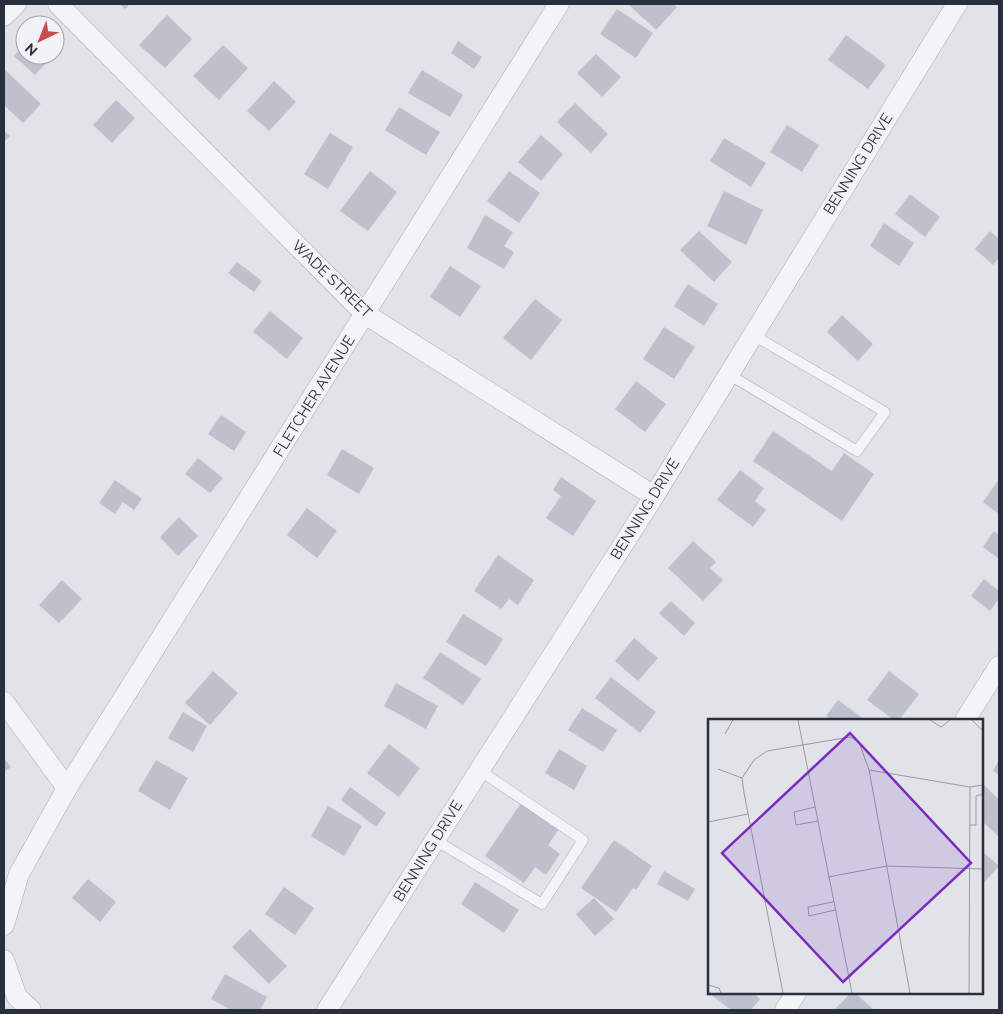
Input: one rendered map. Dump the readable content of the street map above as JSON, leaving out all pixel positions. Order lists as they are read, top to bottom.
{
  "streets": {
    "street": ["BENNING DRIVE", "WADE STREET", "FLETCHER AVENUE"]
  },
  "crossings": [
    ["BENNING DRIVE", "WADE STREET"],
    ["WADE STREET", "FLETCHER AVENUE"]
  ],
  "north": "bottom left"
}
